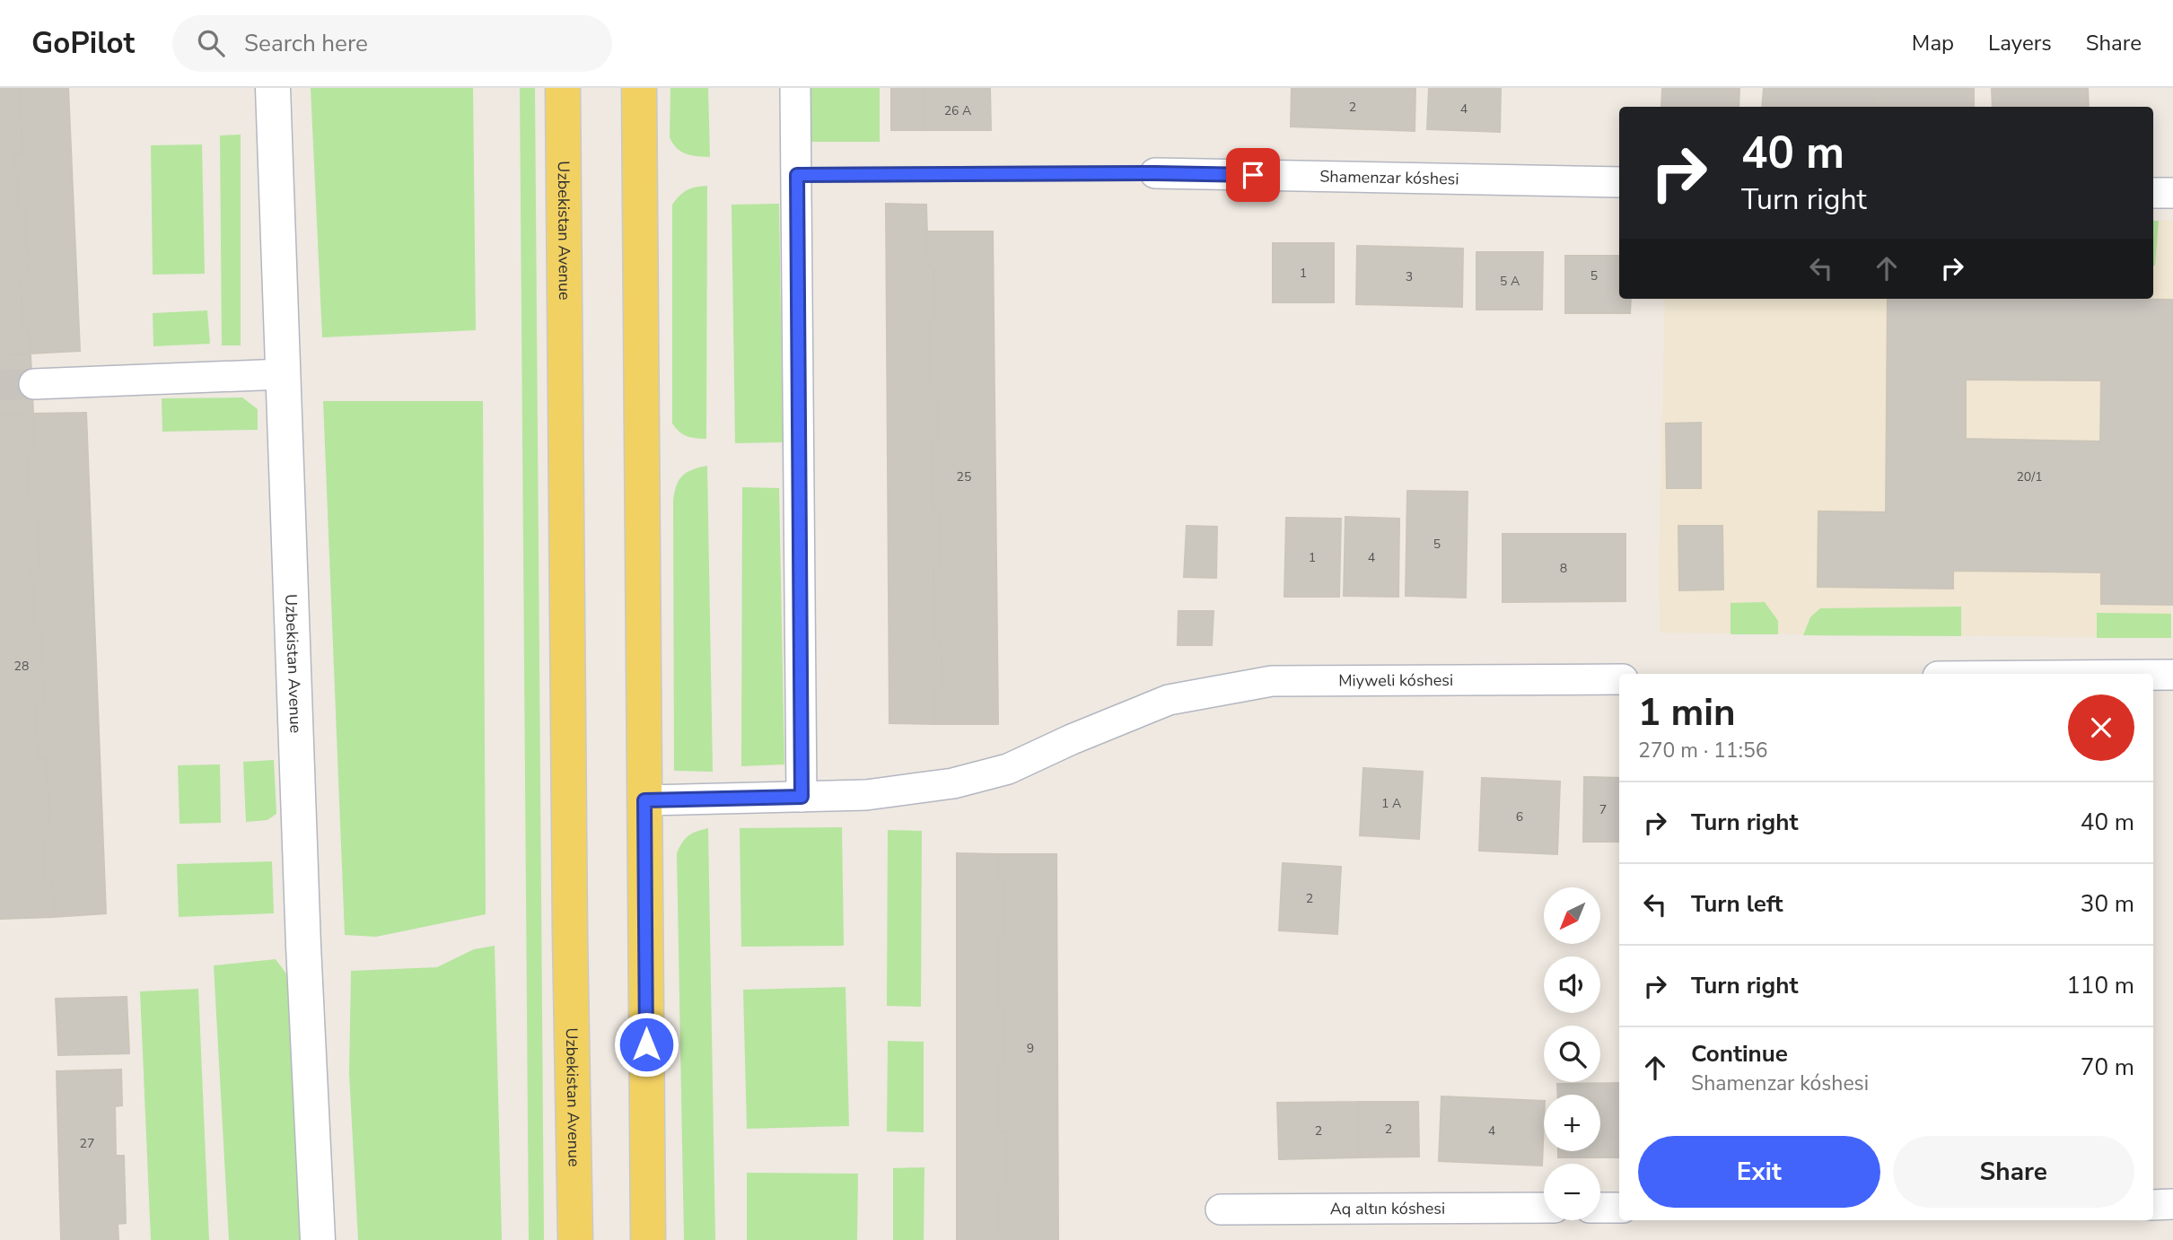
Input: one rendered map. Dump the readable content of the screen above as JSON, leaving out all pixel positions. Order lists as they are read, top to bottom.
{
  "streets": {
    "main road": ["Uzbekistan Avenue"],
    "street": ["Shamenzar kóshesi", "Miyweli kóshesi", "Aq altın kóshesi"]
  },
  "house_numbers": [
    "2",
    "4",
    "26 A",
    "1",
    "5",
    "3",
    "5 А",
    "25",
    "20/1",
    "5",
    "1",
    "4",
    "8",
    "28",
    "1 А",
    "7",
    "6",
    "2",
    "9",
    "2",
    "2",
    "4",
    "27"
  ],
  "north": "bottom left",
  "page": {
    "header": "GoPilot",
    "search": "Search here",
    "nav": ["Map", "Layers", "Share"],
    "turn": ["40 m", "Turn right"],
    "heading": ["1 min", "270 m · 11:56"],
    "list": [
      {
        "name": "Turn right",
        "value": "40 m"
      },
      {
        "name": "Turn left",
        "value": "30 m"
      },
      {
        "name": "Turn right",
        "value": "110 m"
      },
      {
        "name": "Continue",
        "note": "Shamenzar kóshesi",
        "value": "70 m"
      }
    ],
    "map_buttons": ["+", "−"],
    "buttons": ["Exit", "Share"]
  }
}
